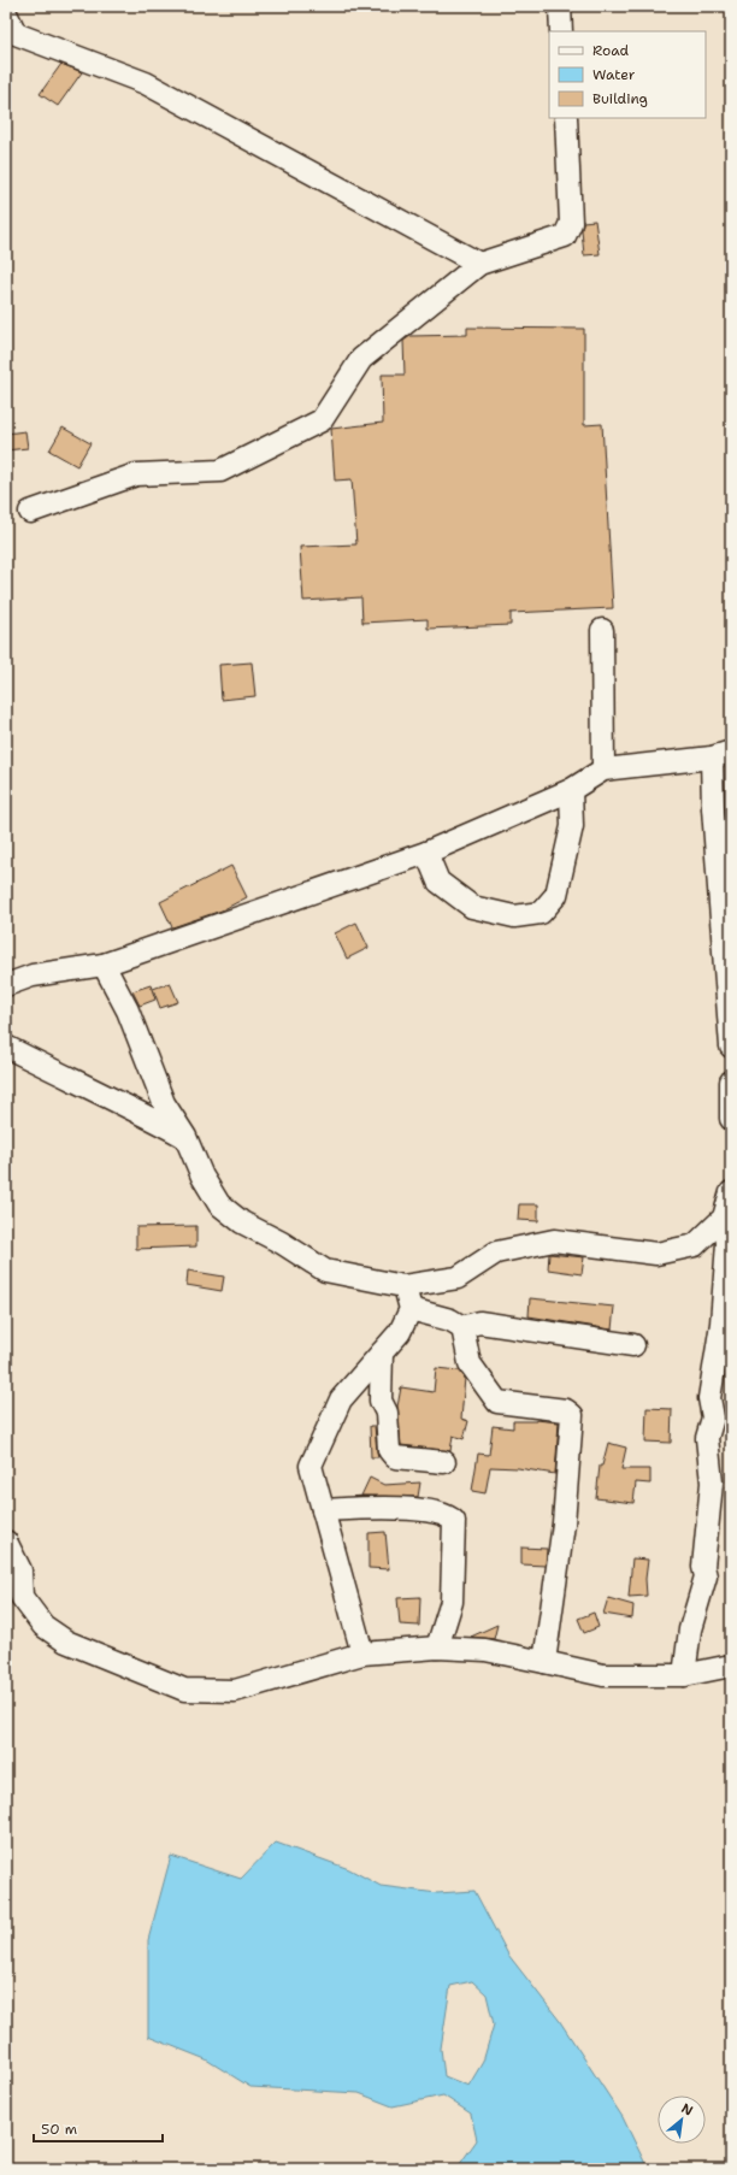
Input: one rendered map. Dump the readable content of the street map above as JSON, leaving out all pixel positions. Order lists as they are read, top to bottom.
{
  "legend": ["Road", "Water", "Building"],
  "scale_bar": "50 m",
  "north": "top right"
}
